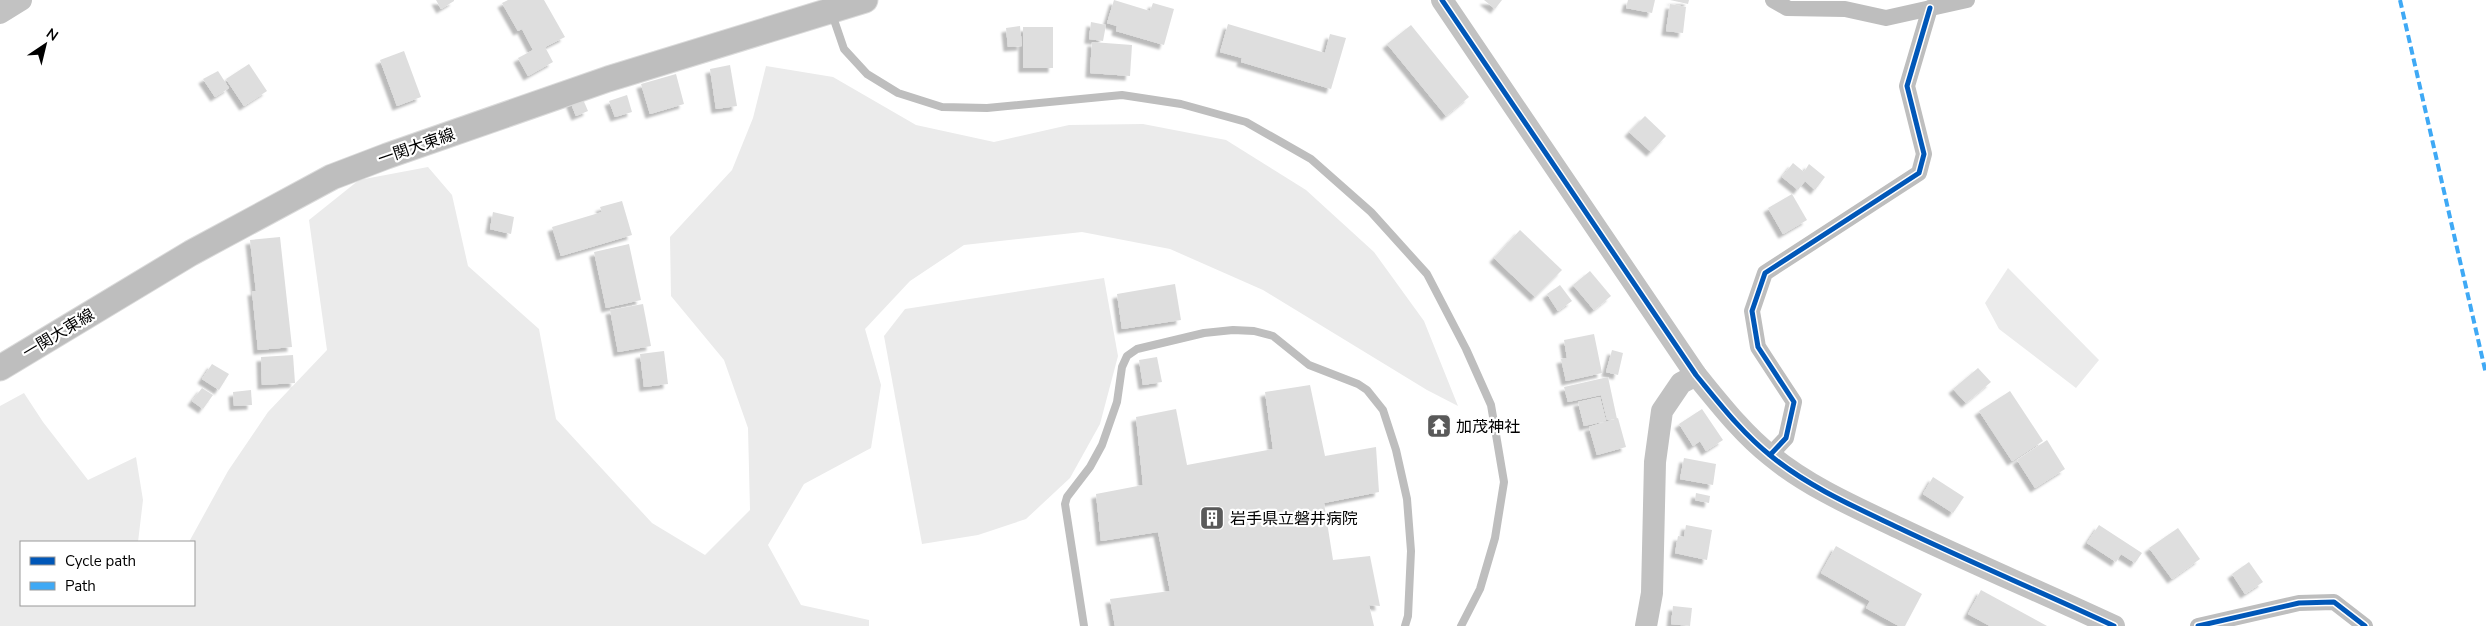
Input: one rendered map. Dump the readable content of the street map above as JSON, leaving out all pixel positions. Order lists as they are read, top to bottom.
{
  "streets": {
    "main road": ["一関大東線"]
  },
  "places": {
    "temple": ["加茂神社"],
    "building": ["岩手県立磐井病院"]
  },
  "legend": ["Cycle path", "Path"],
  "north": "top right"
}
